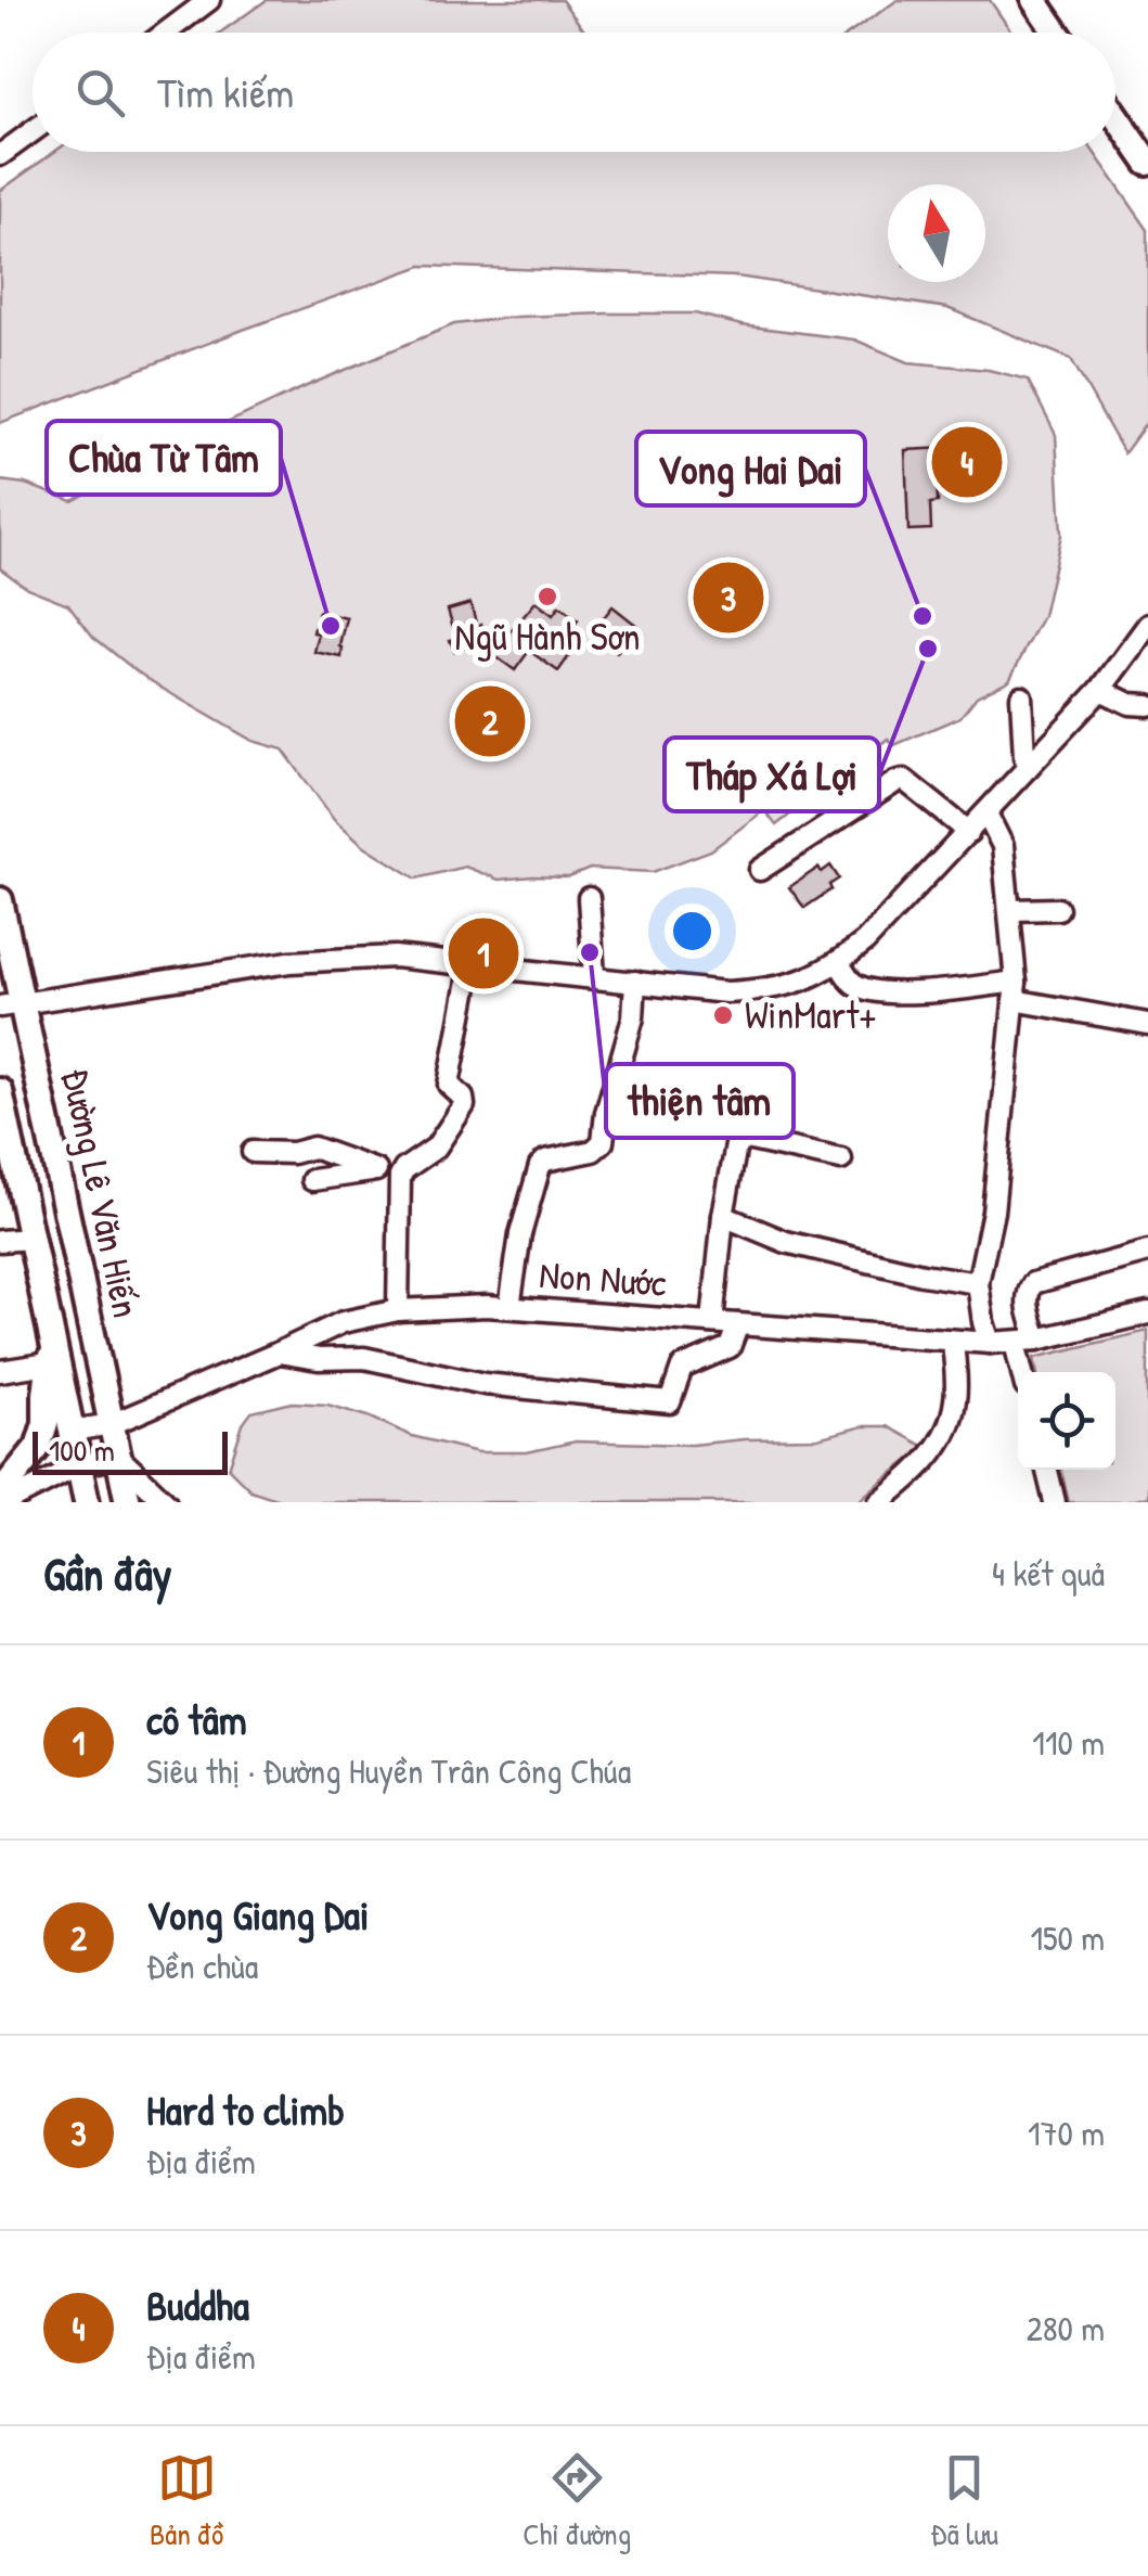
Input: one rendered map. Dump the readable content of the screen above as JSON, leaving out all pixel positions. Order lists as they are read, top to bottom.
{
  "streets": {
    "main road": ["Đường Lê Văn Hiến"],
    "street": ["Non Nước"]
  },
  "crossings": [
    ["Đường Lê Văn Hiến", "Non Nước"]
  ],
  "places": [
    "Ngũ Hành Sơn",
    "Vong Hai Dai",
    "Chùa Từ Tâm",
    "Tháp Xá Lợi",
    "thiện tâm",
    "WinMart+"
  ],
  "scale_bar": "100 m",
  "north": "top",
  "page": {
    "search": "Tìm kiếm",
    "pins": [
      "4",
      "3",
      "2",
      "1"
    ],
    "scale": "100 m",
    "heading": ["Gần đây", "4 kết quả"],
    "list": [
      {
        "mark": "1",
        "name": "cô tâm",
        "note": "Siêu thị · Đường Huyền Trân Công Chúa",
        "value": "110 m"
      },
      {
        "mark": "2",
        "name": "Vong Giang Dai",
        "note": "Đền chùa",
        "value": "150 m"
      },
      {
        "mark": "3",
        "name": "Hard to climb",
        "note": "Địa điểm",
        "value": "170 m"
      },
      {
        "mark": "4",
        "name": "Buddha",
        "note": "Địa điểm",
        "value": "280 m"
      }
    ],
    "nav": ["Bản đồ", "Chỉ đường", "Đã lưu"]
  }
}
